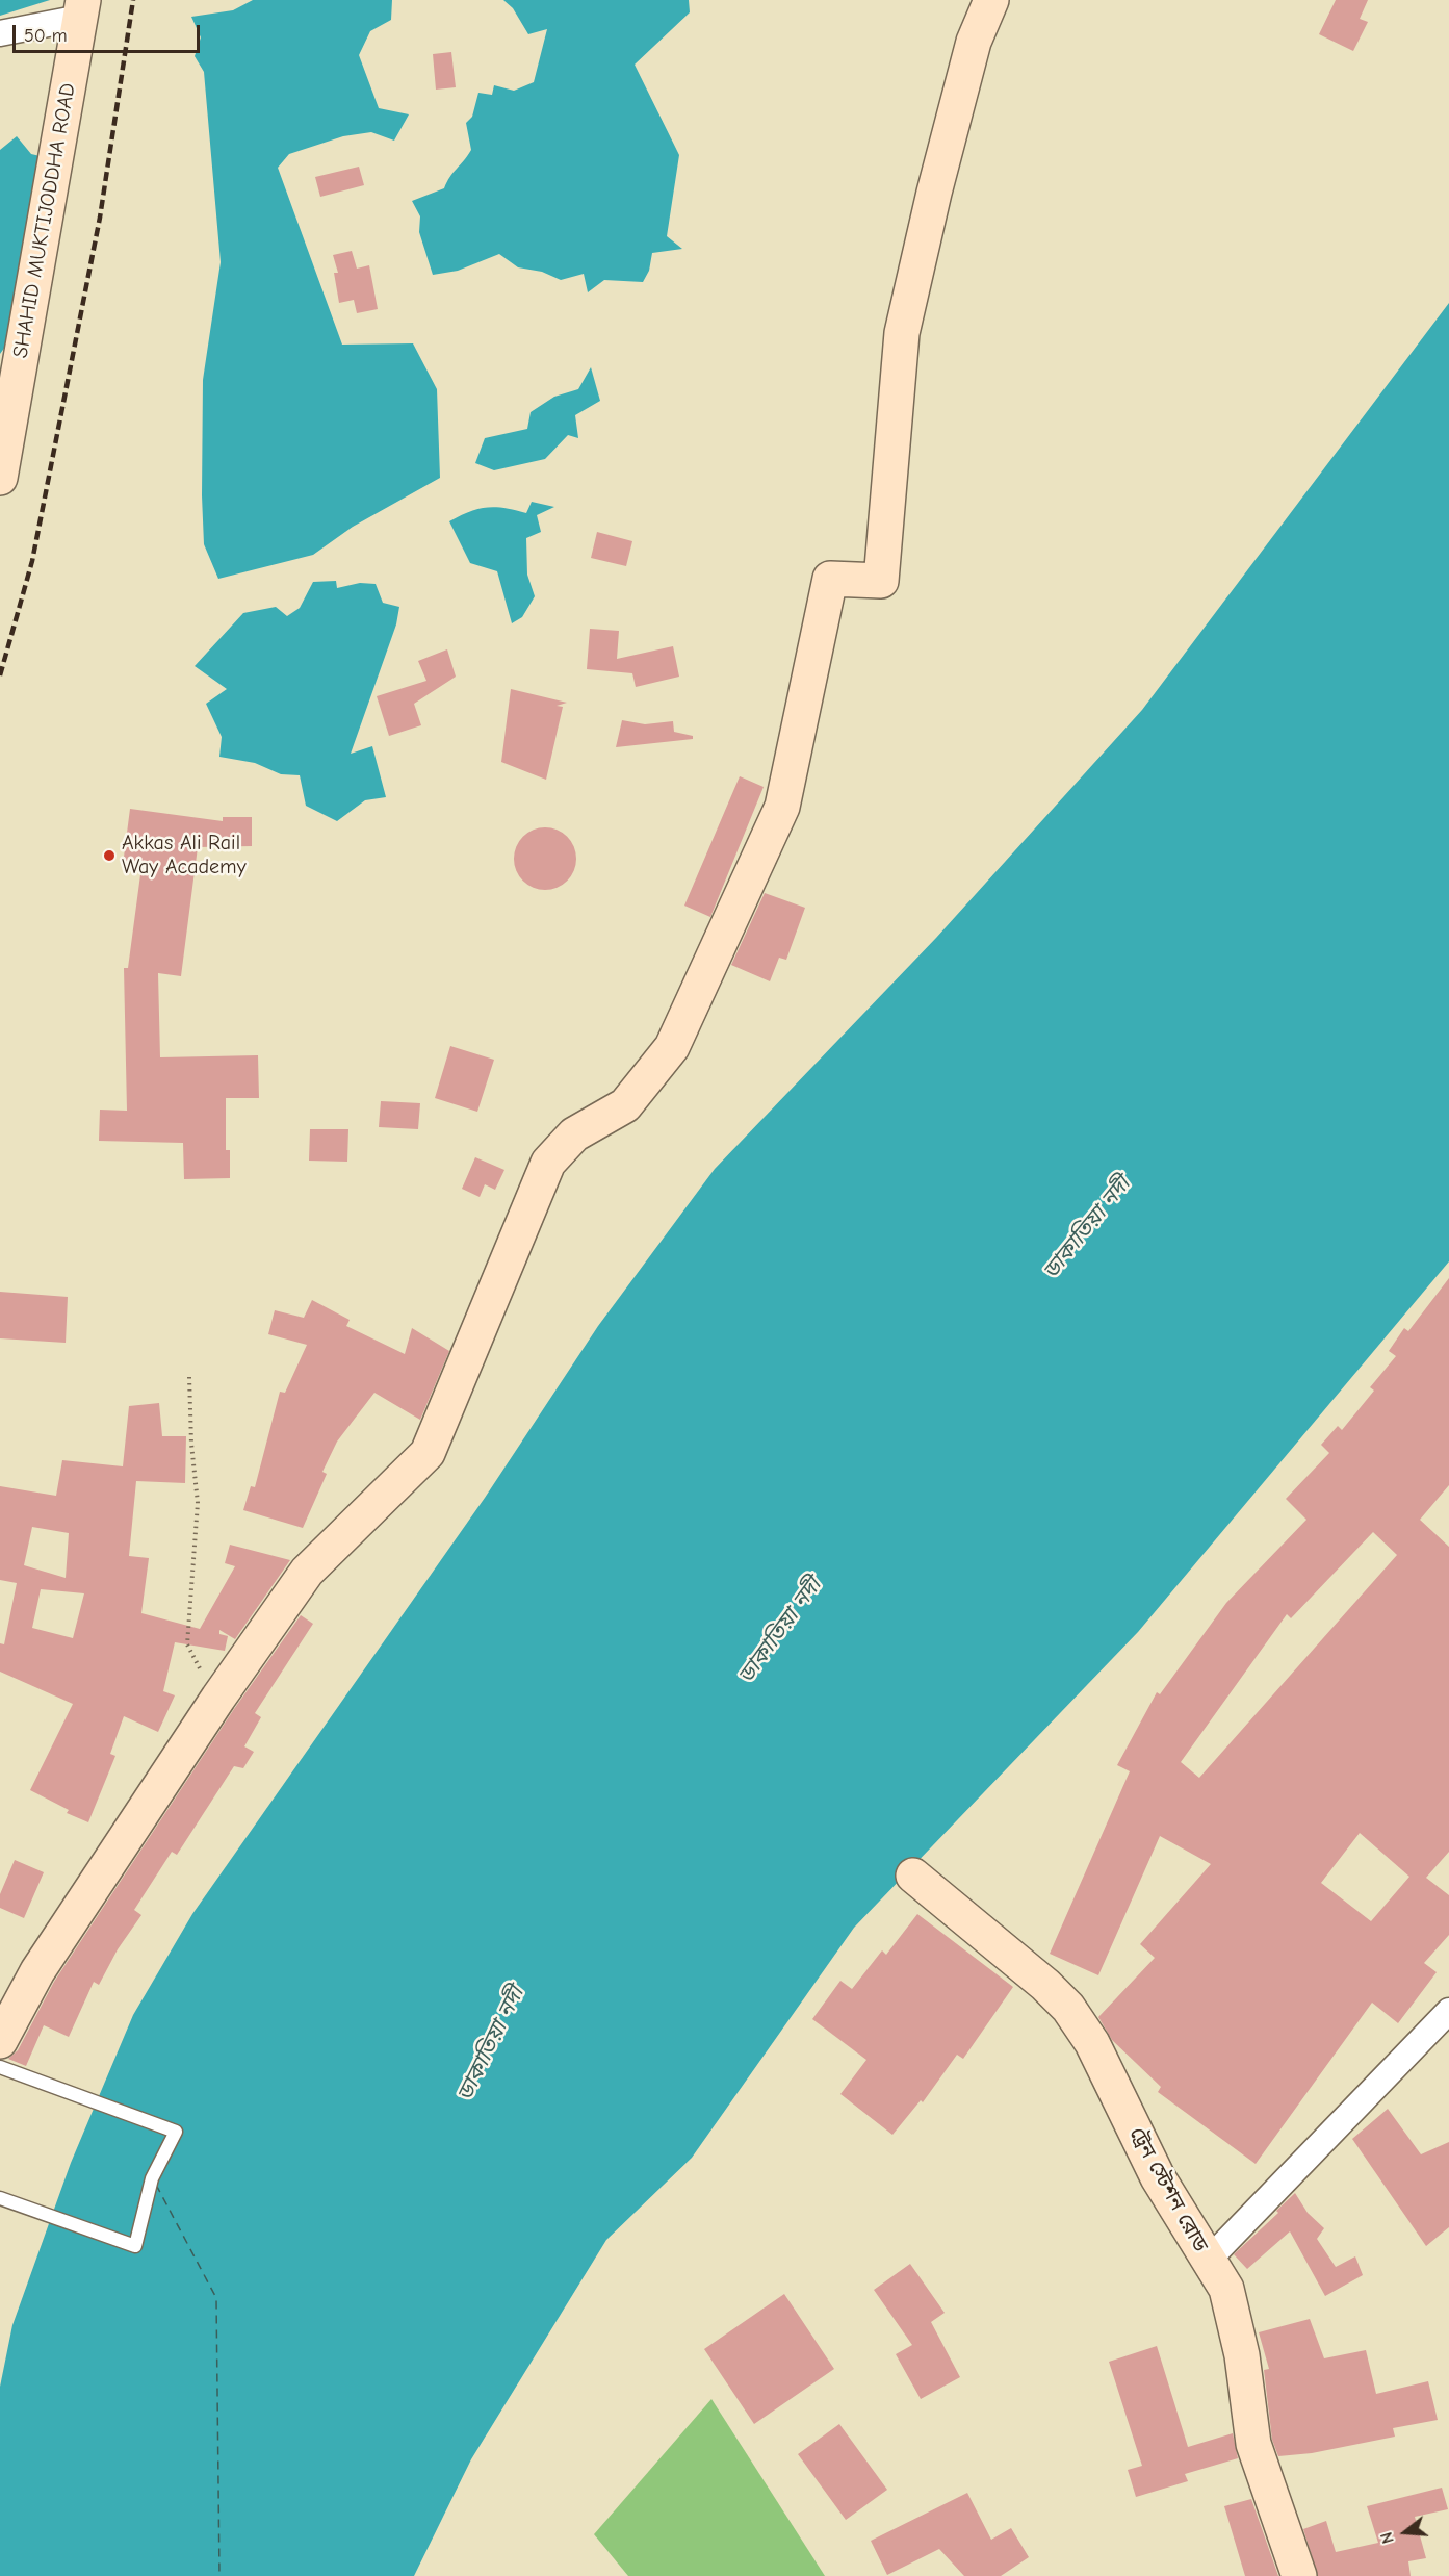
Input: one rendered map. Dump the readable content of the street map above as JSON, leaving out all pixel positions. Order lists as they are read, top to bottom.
{
  "streets": {
    "street": ["SHAHID MUKTIJODDHA ROAD", "ট্রেন স্টেশন রোড"]
  },
  "water": ["ডাকাতিয়া নদী"],
  "places": ["Akkas Ali Rail Way Academy"],
  "scale_bar": "50 m",
  "north": "left"
}
